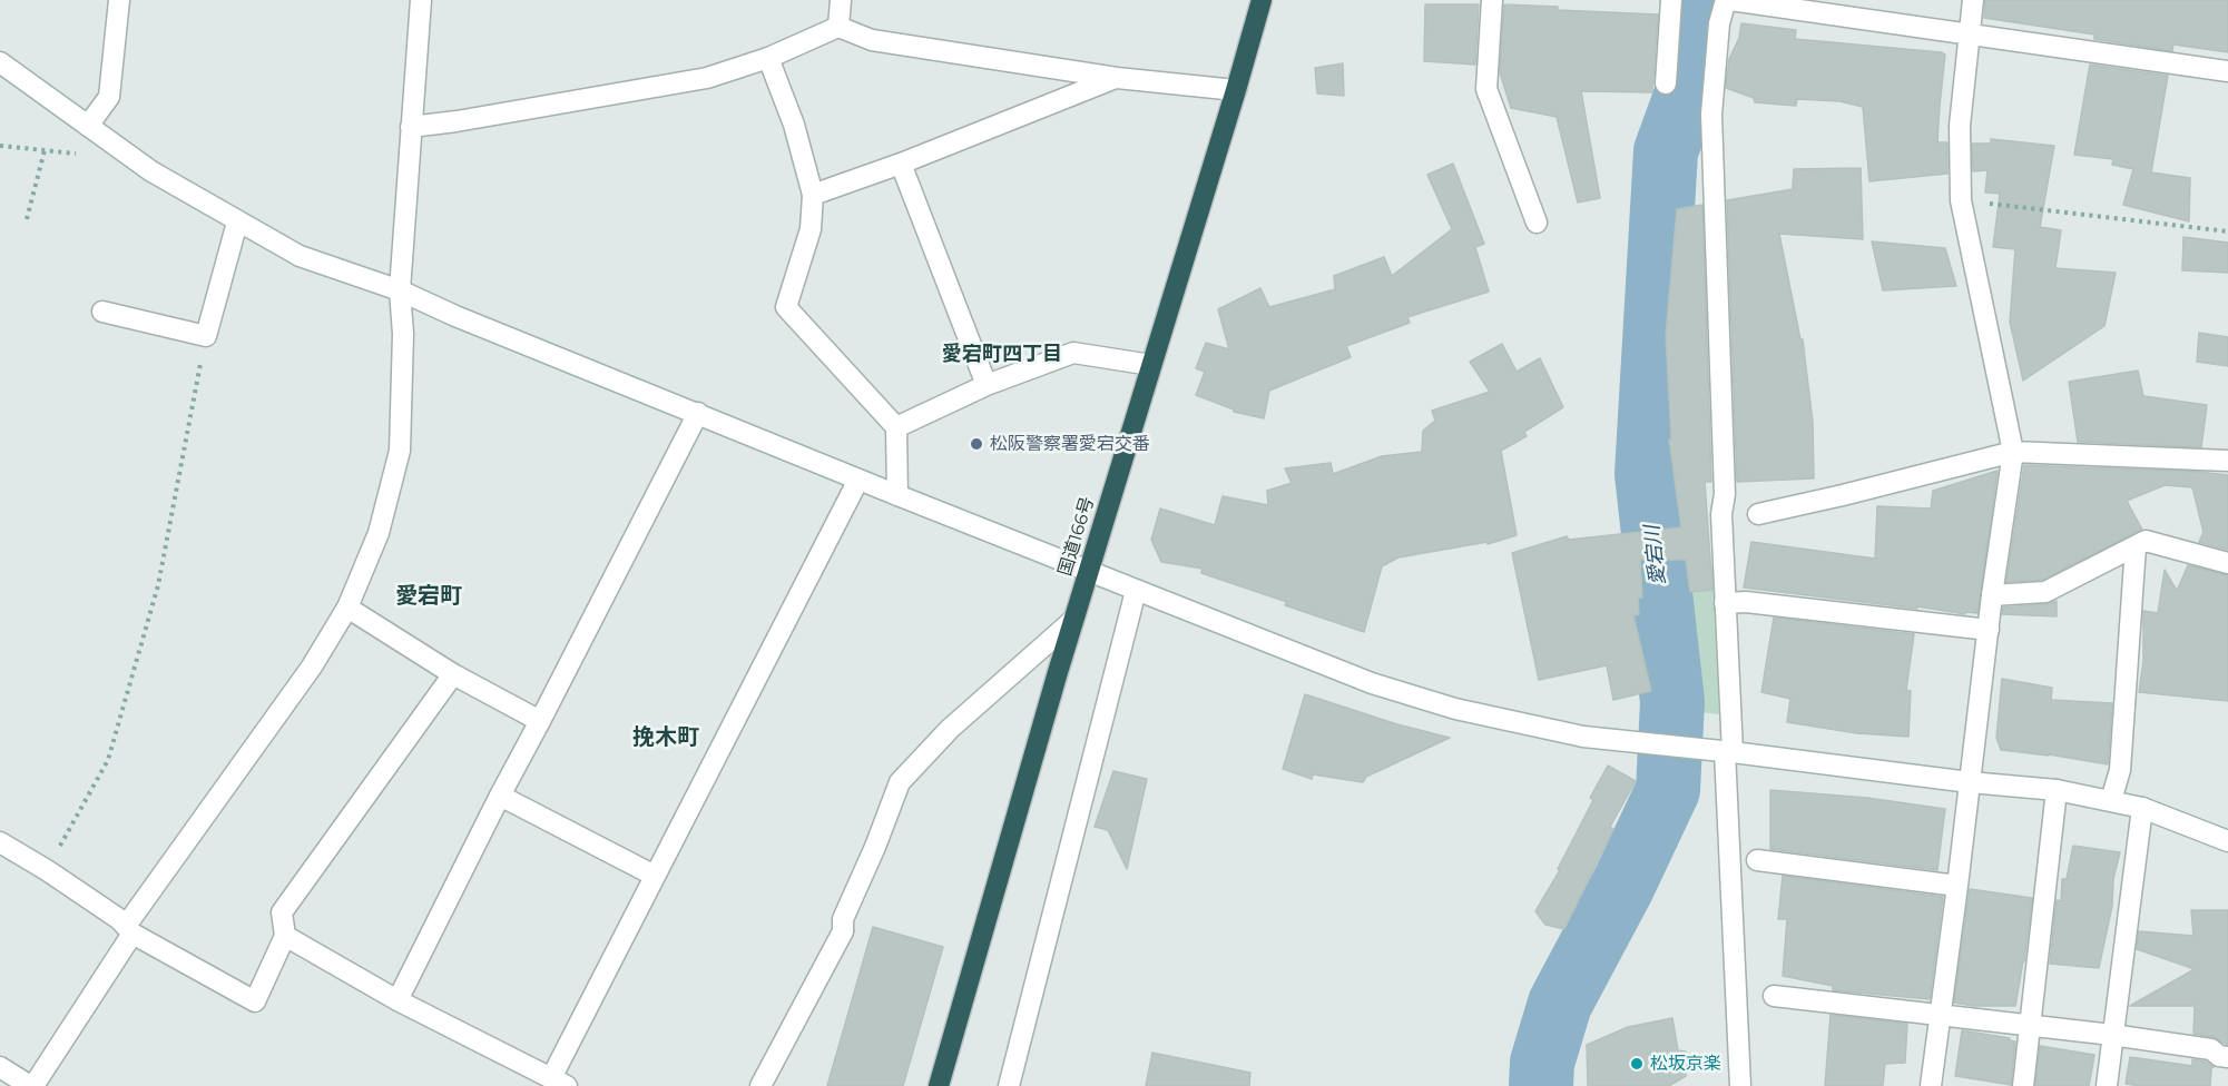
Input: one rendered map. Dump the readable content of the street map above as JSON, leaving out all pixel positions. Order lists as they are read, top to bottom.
{
  "streets": {
    "highway": ["国道166号"]
  },
  "districts": ["愛宕町四丁目", "愛宕町", "挽木町"],
  "water": ["愛宕川"],
  "places": ["松阪警察署愛宕交番", "松坂京楽"]
}
